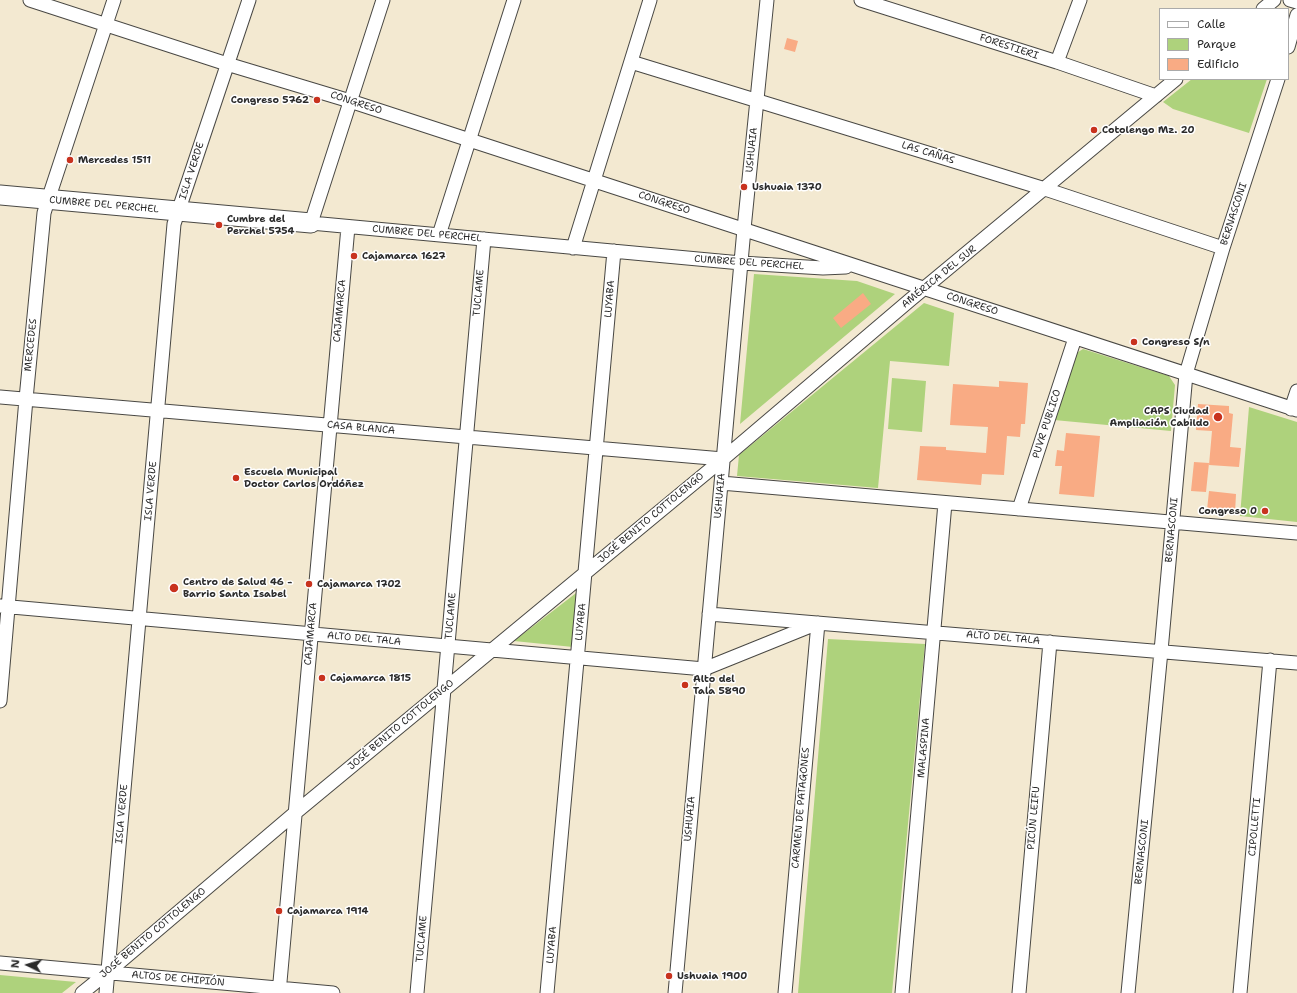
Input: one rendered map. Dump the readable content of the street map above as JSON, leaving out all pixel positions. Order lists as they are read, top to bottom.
{
  "streets": {
    "main road": ["CUMBRE DEL PERCHEL"],
    "street": [
      "FORESTIERI",
      "CONGRESO",
      "USHUAIA",
      "LAS CAÑAS",
      "ISLA VERDE",
      "BERNASCONI",
      "AMÉRICA DEL SUR",
      "TUCLAME",
      "LUYABA",
      "CAJAMARCA",
      "MERCEDES",
      "PUVR PUBLICO",
      "CASA BLANCA",
      "JOSÉ BENITO COTTOLENGO",
      "ALTO DEL TALA",
      "MALASPINA",
      "CARMEN DE PATAGONES",
      "PICÚN LEIFU",
      "CIPOLLETTI",
      "ALTOS DE CHIPIÓN"
    ]
  },
  "crossings": [
    ["FORESTIERI", "AMÉRICA DEL SUR"],
    ["CONGRESO", "USHUAIA"],
    ["CONGRESO", "ISLA VERDE"],
    ["CONGRESO", "CUMBRE DEL PERCHEL"],
    ["CONGRESO", "BERNASCONI"],
    ["CONGRESO", "AMÉRICA DEL SUR"],
    ["CONGRESO", "MERCEDES"],
    ["CONGRESO", "PUVR PUBLICO"],
    ["USHUAIA", "LAS CAÑAS"],
    ["USHUAIA", "CUMBRE DEL PERCHEL"],
    ["USHUAIA", "AMÉRICA DEL SUR"],
    ["USHUAIA", "CASA BLANCA"],
    ["USHUAIA", "JOSÉ BENITO COTTOLENGO"],
    ["USHUAIA", "ALTO DEL TALA"],
    ["LAS CAÑAS", "BERNASCONI"],
    ["LAS CAÑAS", "AMÉRICA DEL SUR"],
    ["ISLA VERDE", "CUMBRE DEL PERCHEL"],
    ["ISLA VERDE", "CASA BLANCA"],
    ["ISLA VERDE", "JOSÉ BENITO COTTOLENGO"],
    ["ISLA VERDE", "ALTO DEL TALA"],
    ["ISLA VERDE", "ALTOS DE CHIPIÓN"],
    ["CUMBRE DEL PERCHEL", "TUCLAME"],
    ["CUMBRE DEL PERCHEL", "LUYABA"],
    ["CUMBRE DEL PERCHEL", "CAJAMARCA"],
    ["CUMBRE DEL PERCHEL", "MERCEDES"],
    ["BERNASCONI", "ALTO DEL TALA"],
    ["AMÉRICA DEL SUR", "CASA BLANCA"],
    ["AMÉRICA DEL SUR", "JOSÉ BENITO COTTOLENGO"],
    ["TUCLAME", "CASA BLANCA"],
    ["TUCLAME", "JOSÉ BENITO COTTOLENGO"],
    ["TUCLAME", "ALTO DEL TALA"],
    ["LUYABA", "CASA BLANCA"],
    ["LUYABA", "JOSÉ BENITO COTTOLENGO"],
    ["LUYABA", "ALTO DEL TALA"],
    ["CAJAMARCA", "CASA BLANCA"],
    ["CAJAMARCA", "JOSÉ BENITO COTTOLENGO"],
    ["CAJAMARCA", "ALTO DEL TALA"],
    ["CAJAMARCA", "ALTOS DE CHIPIÓN"],
    ["MERCEDES", "CASA BLANCA"],
    ["MERCEDES", "ALTO DEL TALA"],
    ["CASA BLANCA", "JOSÉ BENITO COTTOLENGO"],
    ["JOSÉ BENITO COTTOLENGO", "ALTO DEL TALA"],
    ["JOSÉ BENITO COTTOLENGO", "ALTOS DE CHIPIÓN"],
    ["ALTO DEL TALA", "MALASPINA"],
    ["ALTO DEL TALA", "CARMEN DE PATAGONES"],
    ["ALTO DEL TALA", "PICÚN LEIFU"],
    ["ALTO DEL TALA", "CIPOLLETTI"]
  ],
  "places": [
    "Congreso 5762",
    "Cotolengo Mz. 20",
    "Mercedes 1511",
    "Ushuaia 1370",
    "Cumbre del Perchel 5754",
    "Cajamarca 1627",
    "Congreso S/n",
    "CAPS Ciudad Ampliación Cabildo",
    "Escuela Municipal Doctor Carlos Ordóñez",
    "Congreso 0",
    "Cajamarca 1702",
    "Centro de Salud 46 - Barrio Santa Isabel",
    "Cajamarca 1815",
    "Alto del Tala 5890",
    "Cajamarca 1914",
    "Ushuaia 1900"
  ],
  "legend": ["Calle", "Parque", "Edificio"],
  "north": "left"
}
